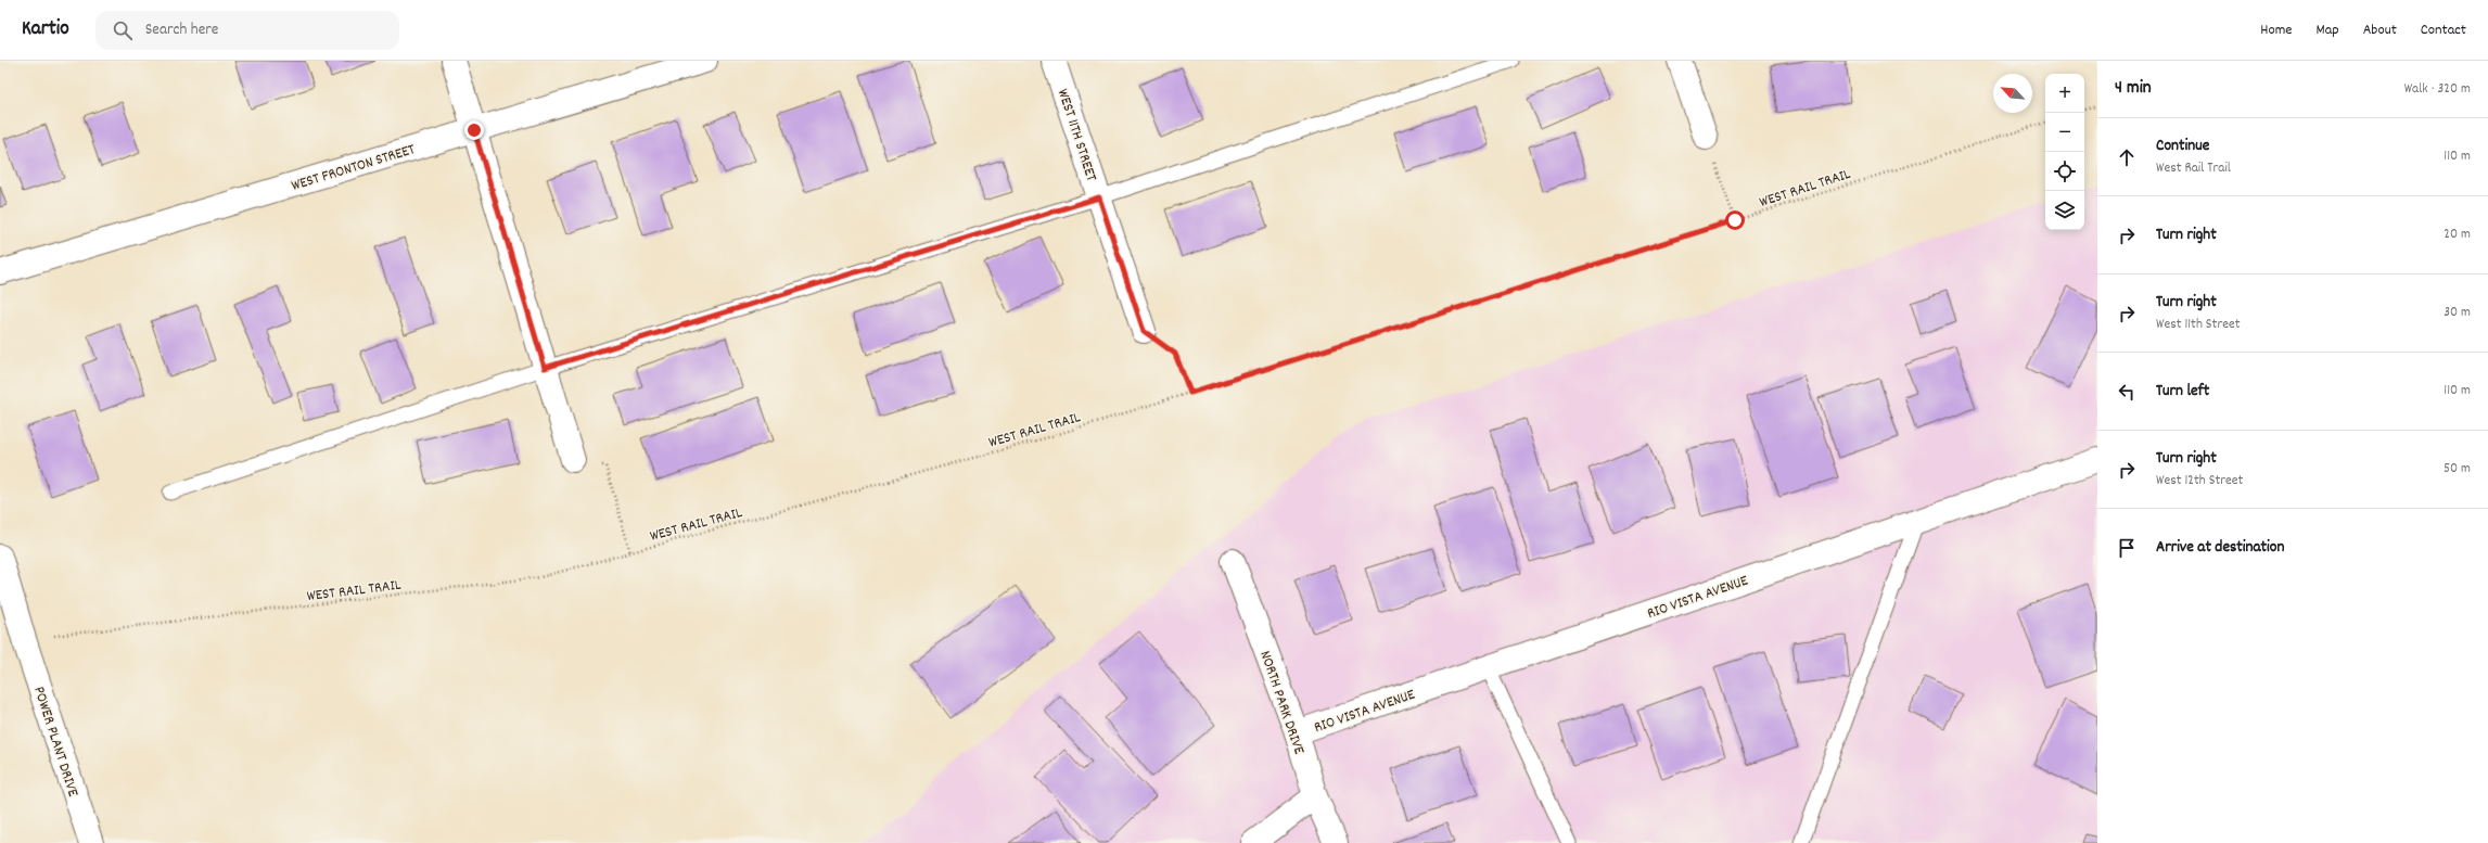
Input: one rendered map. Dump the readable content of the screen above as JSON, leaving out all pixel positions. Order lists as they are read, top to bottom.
{
  "streets": {
    "street": [
      "WEST 11TH STREET",
      "WEST FRONTON STREET",
      "RIO VISTA AVENUE",
      "NORTH PARK DRIVE",
      "POWER PLANT DRIVE"
    ],
    "path": ["WEST RAIL TRAIL"]
  },
  "crossings": [
    ["WEST RAIL TRAIL", "POWER PLANT DRIVE"],
    ["RIO VISTA AVENUE", "NORTH PARK DRIVE"]
  ],
  "north": "top left",
  "page": {
    "header": "Kartio",
    "search": "Search here",
    "nav": [
      "Home",
      "Map",
      "About",
      "Contact"
    ],
    "heading": ["4 min", "Walk · 320 m"],
    "map_buttons": ["+", "−"],
    "list": [
      ["Continue", "West Rail Trail", "110 m"],
      ["Turn right", "20 m"],
      ["Turn right", "West 11th Street", "30 m"],
      ["Turn left", "110 m"],
      ["Turn right", "West 12th Street", "50 m"],
      "Arrive at destination"
    ]
  }
}
